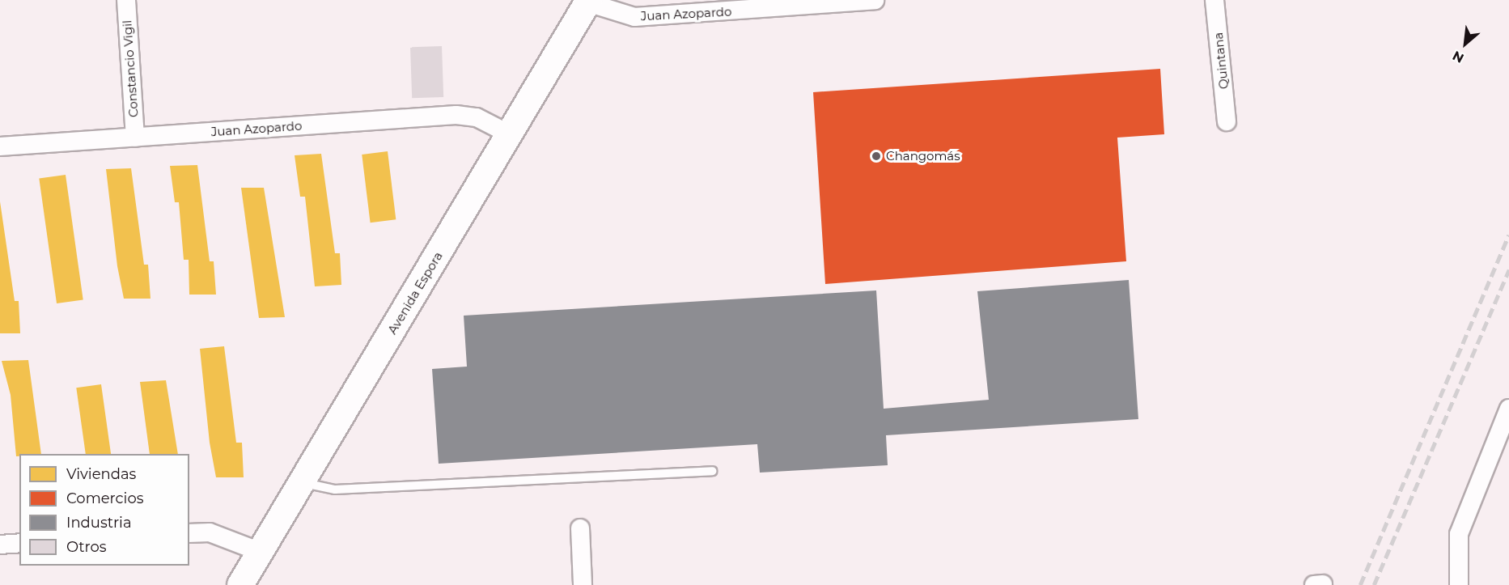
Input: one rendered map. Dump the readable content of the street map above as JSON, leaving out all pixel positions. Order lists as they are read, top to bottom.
{
  "streets": {
    "main road": ["Avenida Espora"],
    "street": ["Juan Azopardo", "Quintana", "Constancio Vigil"]
  },
  "crossings": [
    ["Juan Azopardo", "Constancio Vigil"],
    ["Juan Azopardo", "Avenida Espora"]
  ],
  "places": ["Changomás"],
  "legend": [
    "Viviendas",
    "Comercios",
    "Industria",
    "Otros"
  ],
  "north": "bottom left"
}
